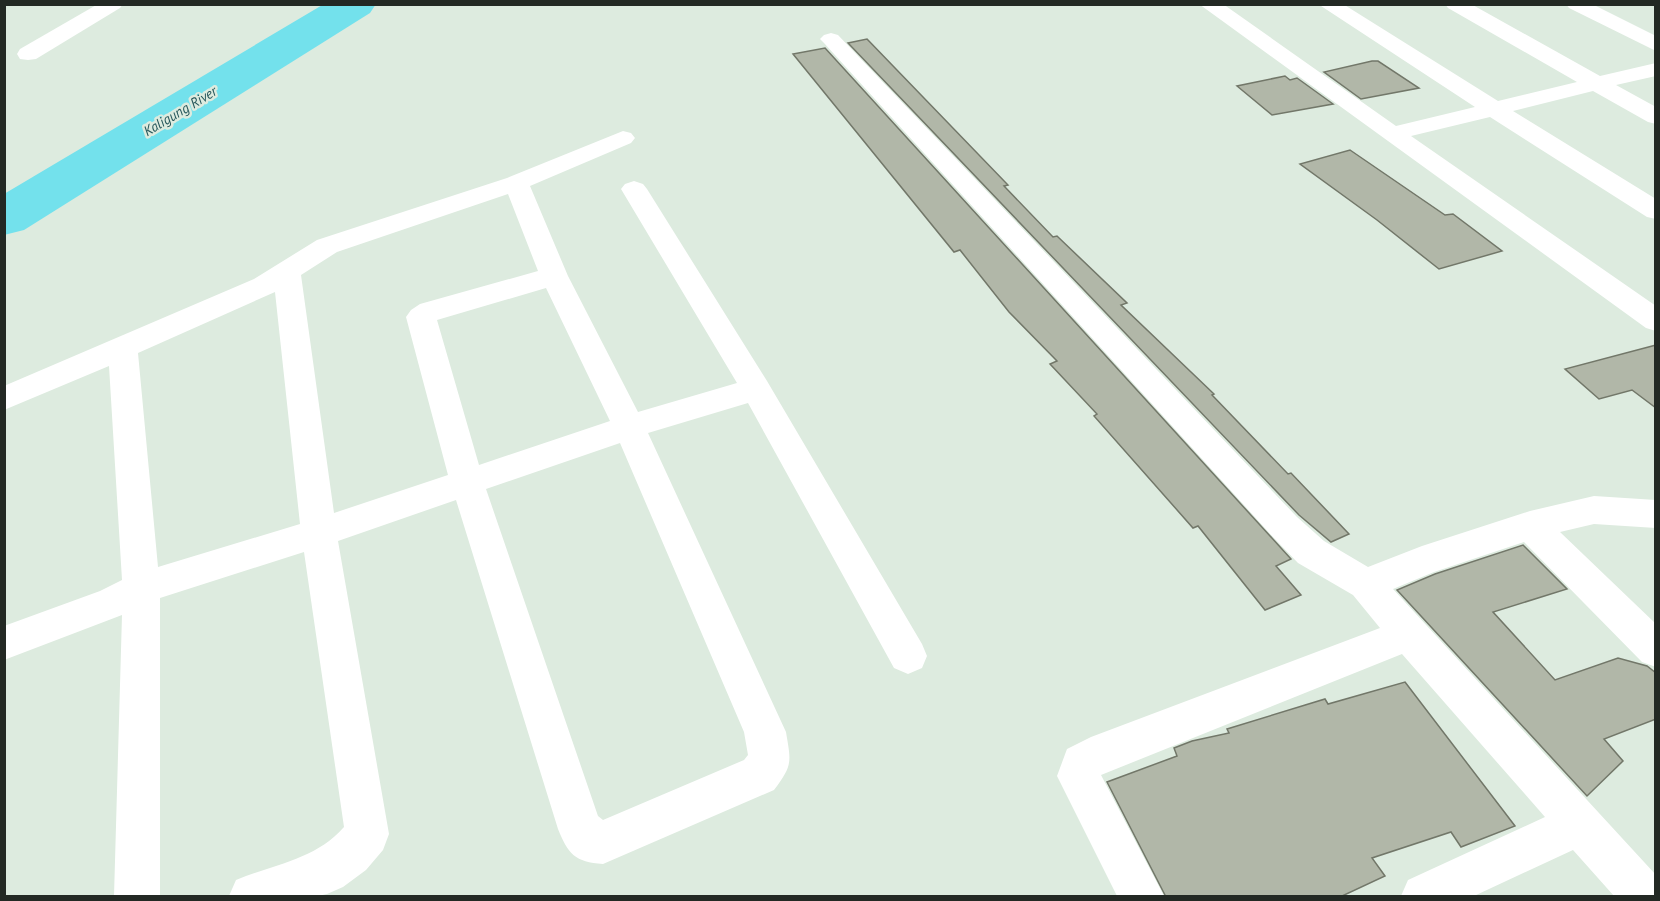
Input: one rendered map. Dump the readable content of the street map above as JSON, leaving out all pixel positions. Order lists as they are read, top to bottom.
{
  "water": ["Kaligung River"]
}
